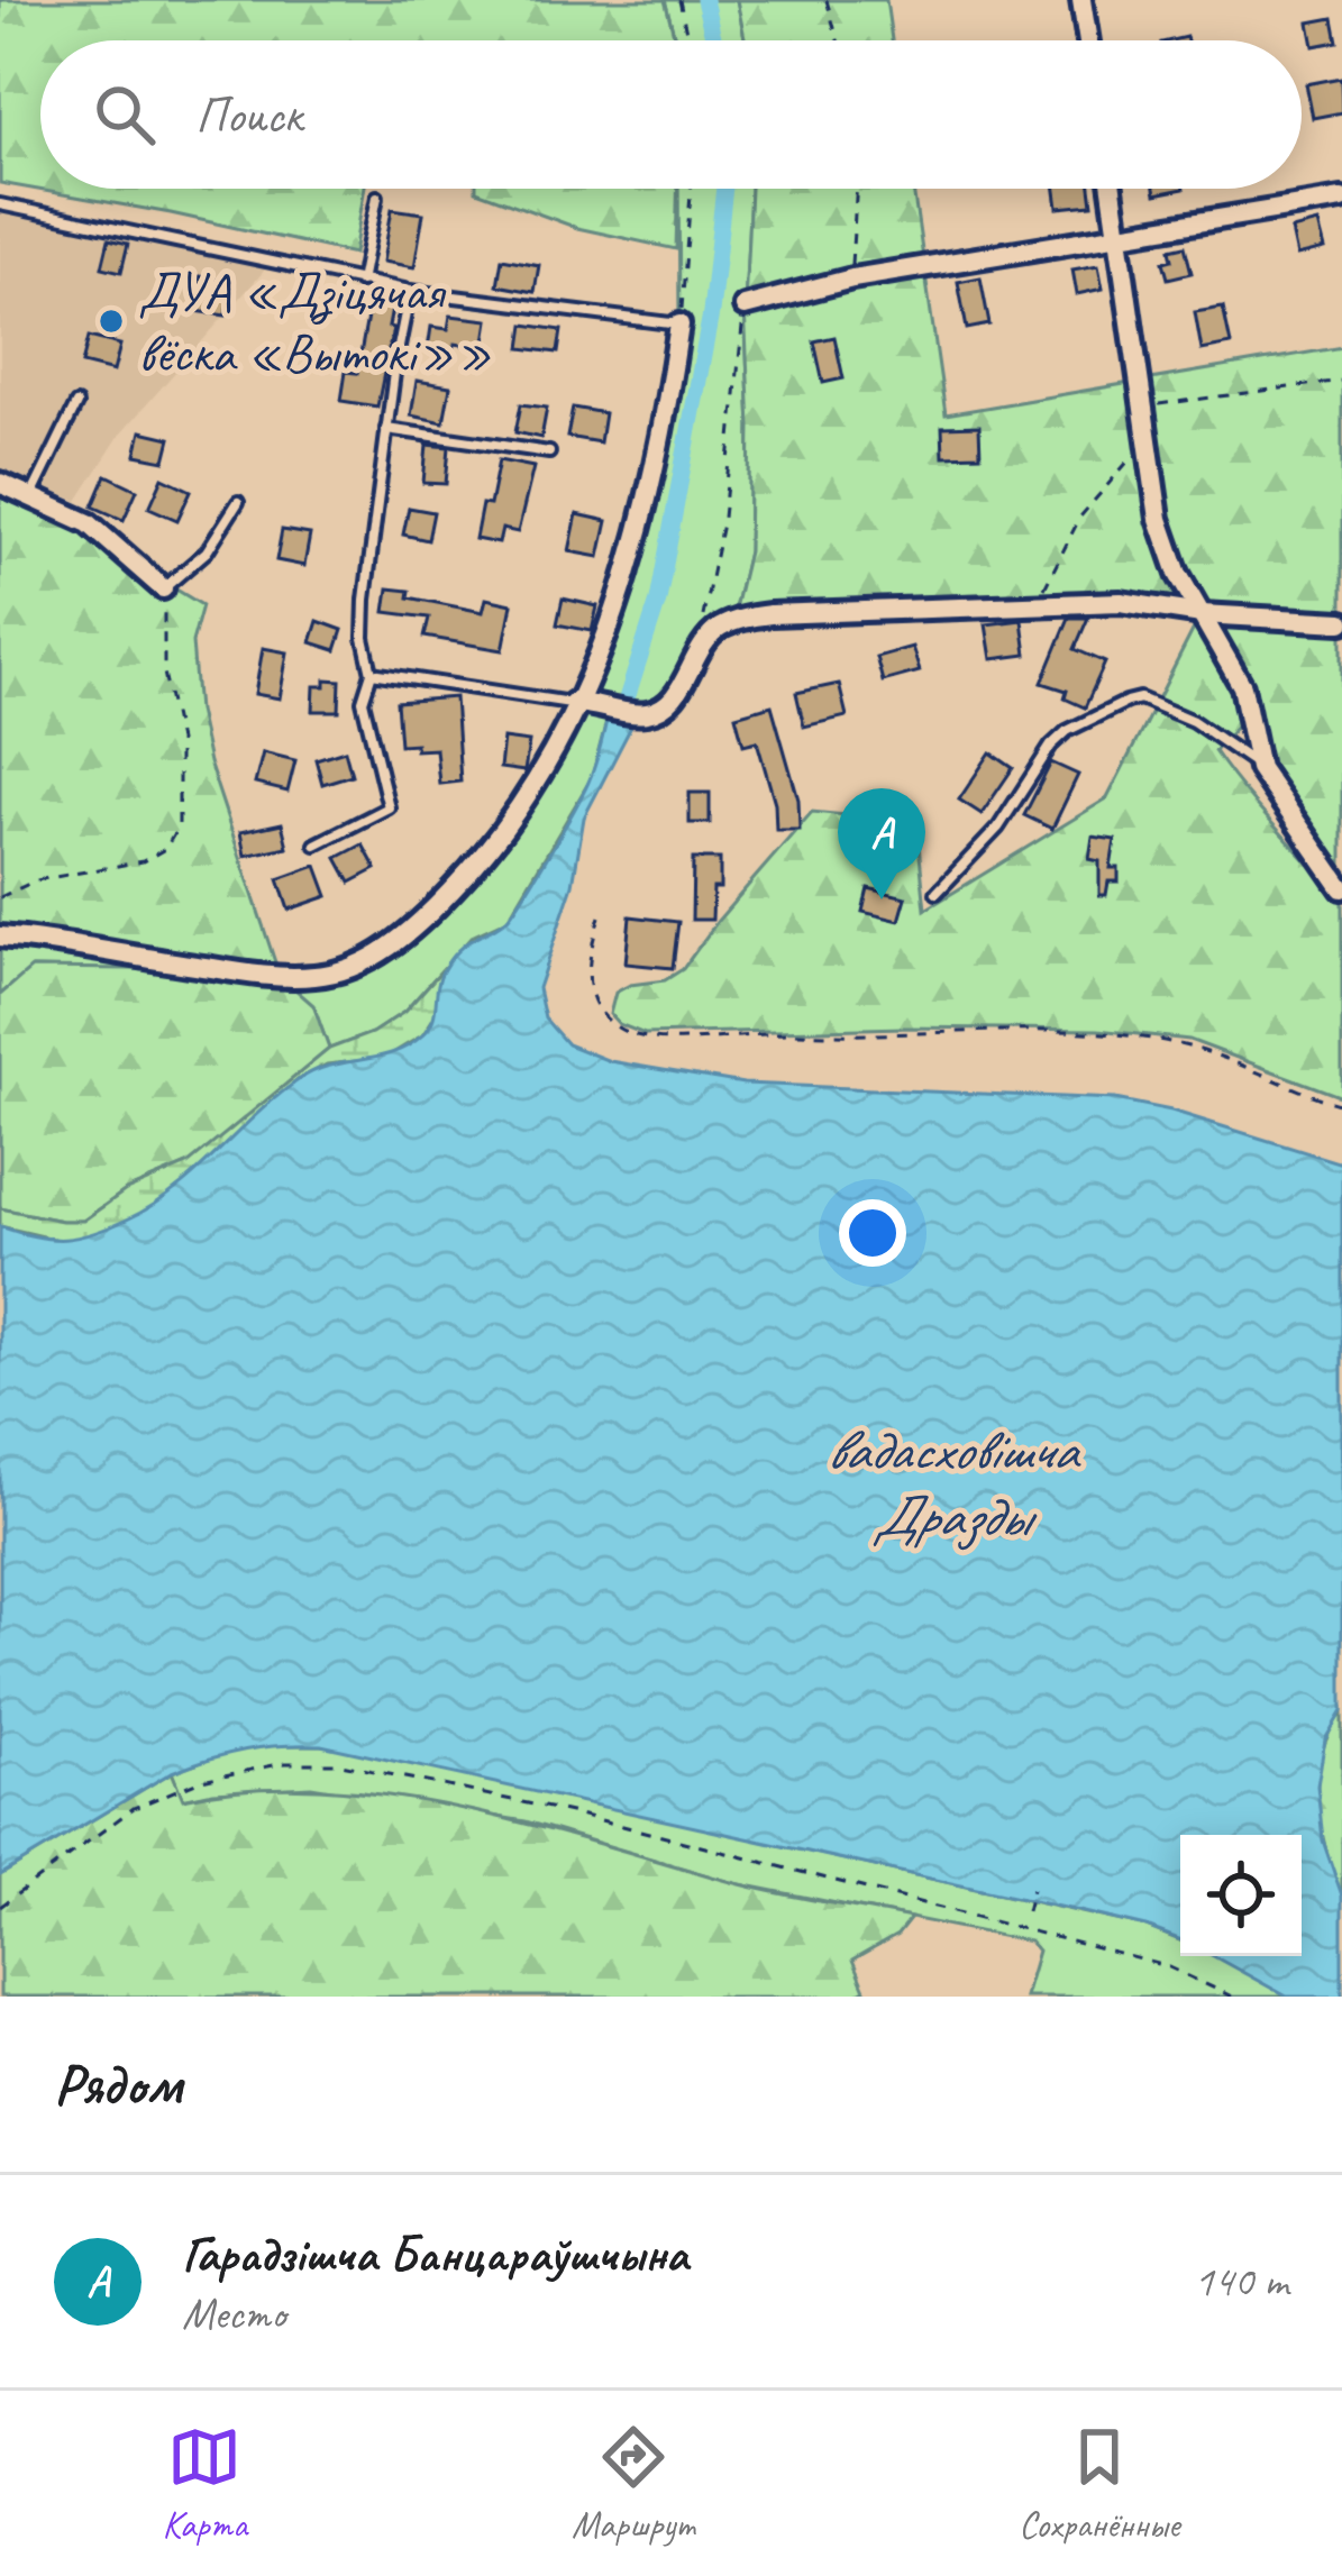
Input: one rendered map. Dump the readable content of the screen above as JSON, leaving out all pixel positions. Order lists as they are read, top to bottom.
{
  "water": ["вадасховішча Дразды"],
  "places": ["ДУА «Дзіцячая вёска «Вытокі»»"],
  "page": {
    "search": "Поиск",
    "pins": "A",
    "heading": "Рядом",
    "list": [
      {
        "mark": "A",
        "name": "Гарадзішча Банцараўшчына",
        "note": "Место",
        "value": "140 m"
      }
    ],
    "nav": ["Карта", "Маршрут", "Сохранённые"]
  }
}
